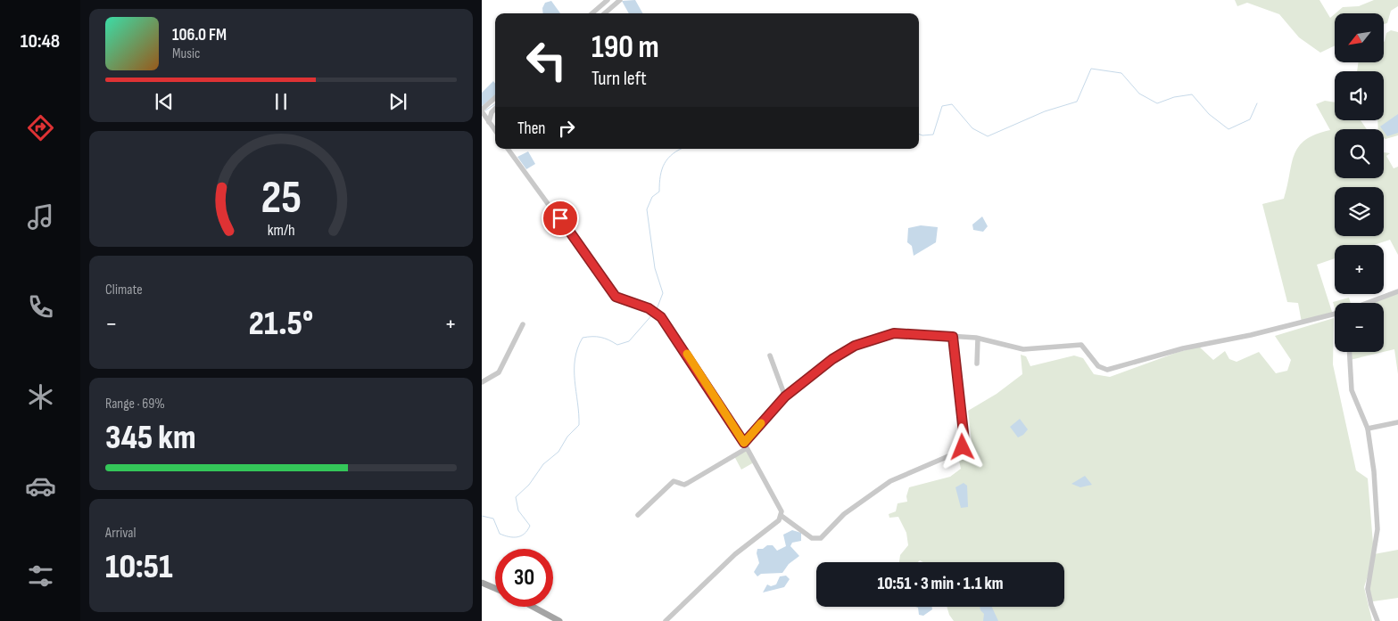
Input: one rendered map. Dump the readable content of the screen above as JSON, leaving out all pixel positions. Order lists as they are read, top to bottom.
{
  "north": "bottom left",
  "page": {
    "tabs": "10:48",
    "map_buttons": ["+", "−"],
    "turn": ["190 m", "Turn left"],
    "song": ["106.0 FM", "Music"],
    "then": "Then",
    "tile": [
      "Climate",
      ["Range · 69%", "345 km"],
      ["Arrival", "10:51"]
    ],
    "heat": ["−", "21.5°", "+"],
    "limit": "30",
    "trip": "10:51 · 3 min · 1.1 km",
    "gauge": ["25", "km/h"]
  }
}
